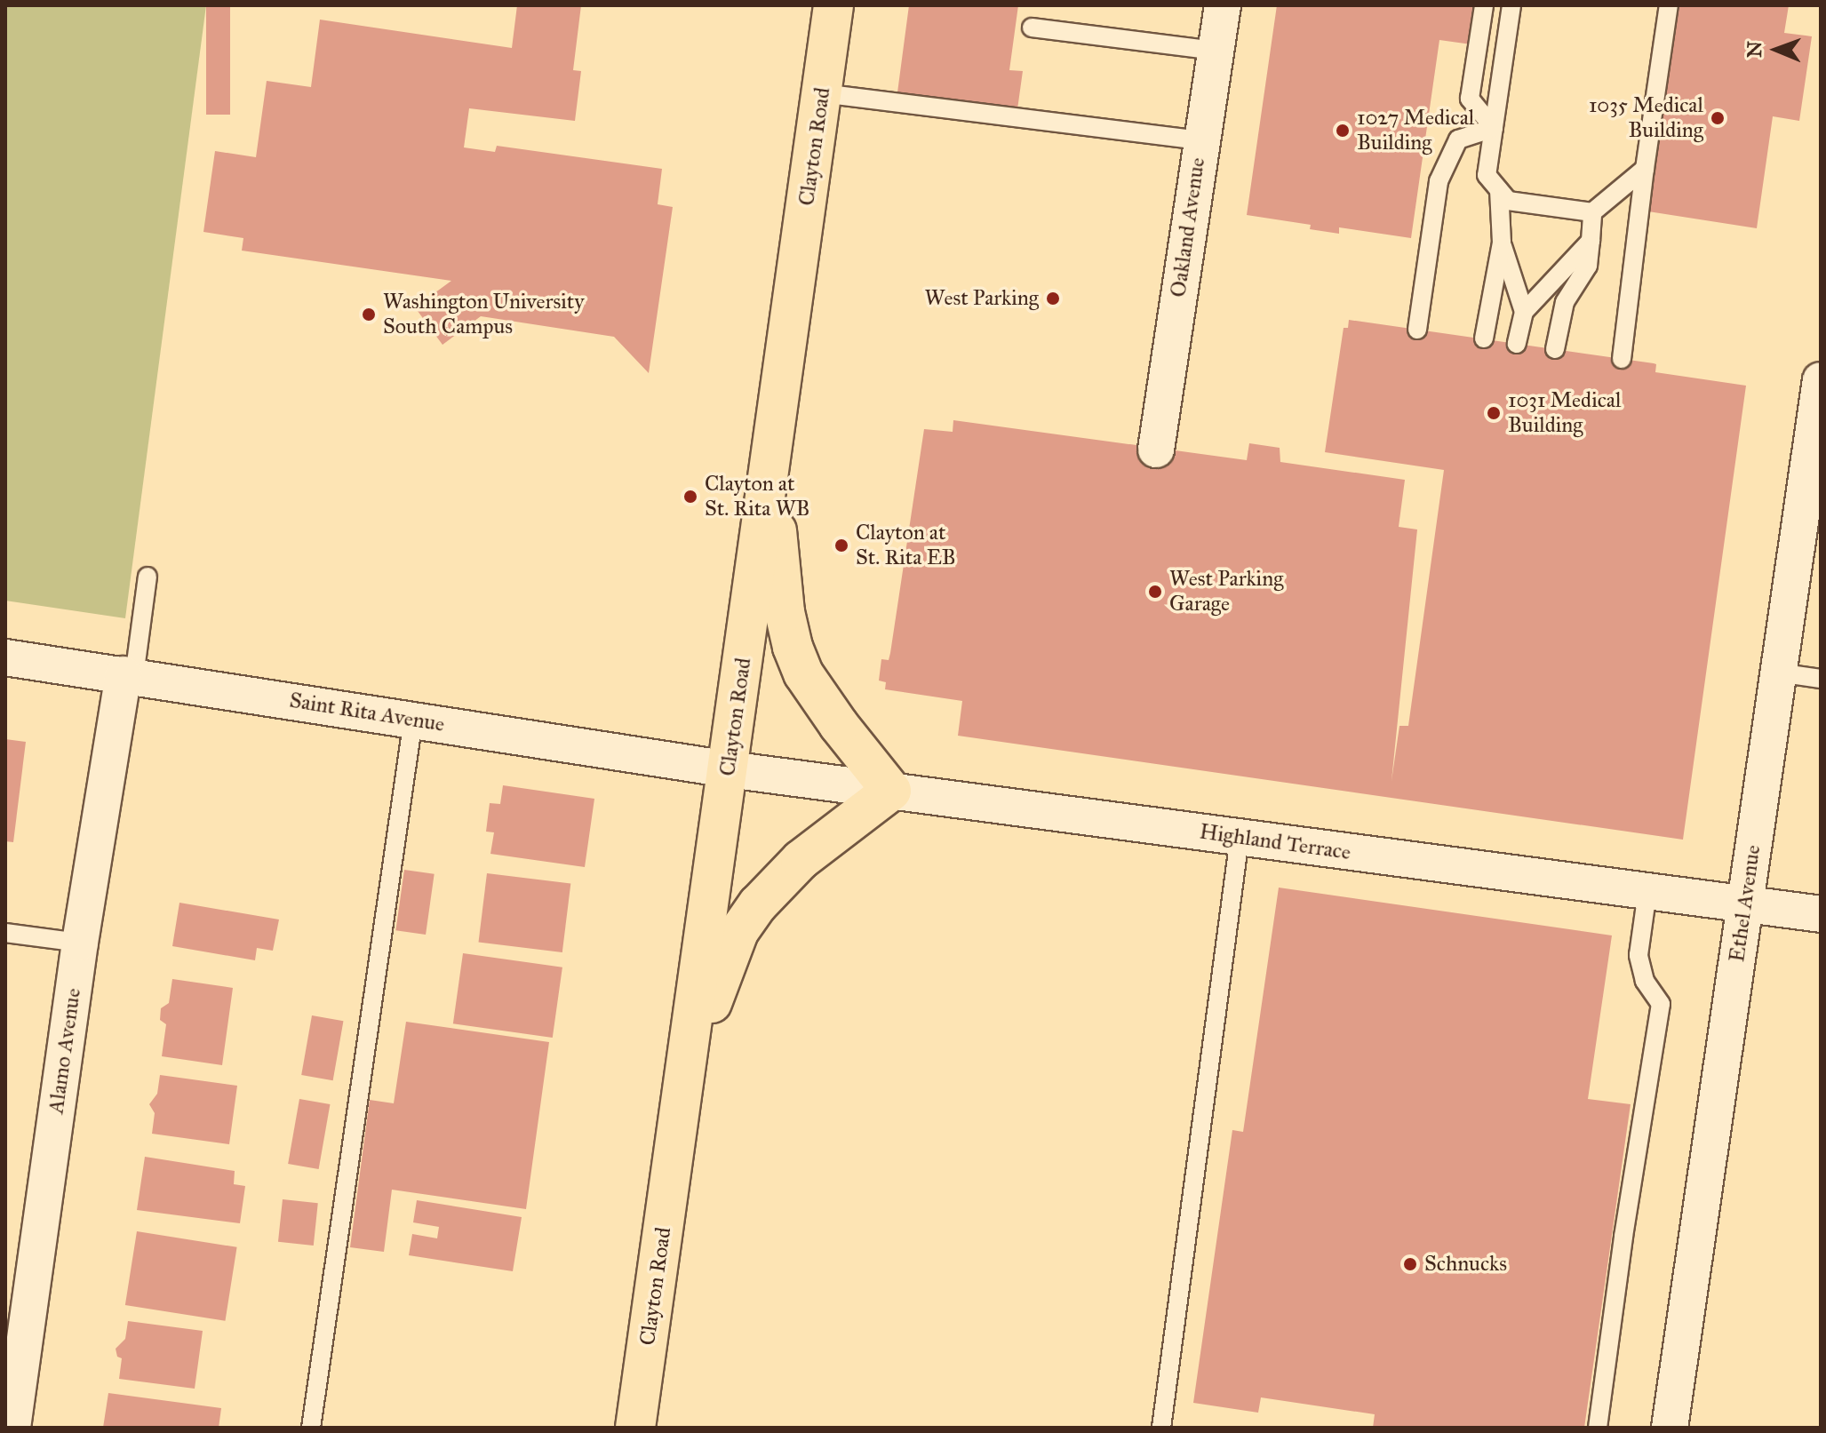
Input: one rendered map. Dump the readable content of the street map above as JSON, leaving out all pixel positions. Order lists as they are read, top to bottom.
{
  "streets": {
    "main road": ["Clayton Road"],
    "street": [
      "Oakland Avenue",
      "Saint Rita Avenue",
      "Highland Terrace",
      "Ethel Avenue",
      "Alamo Avenue"
    ]
  },
  "crossings": [
    ["Clayton Road", "Saint Rita Avenue"],
    ["Clayton Road", "Highland Terrace"],
    ["Saint Rita Avenue", "Highland Terrace"],
    ["Saint Rita Avenue", "Alamo Avenue"],
    ["Highland Terrace", "Ethel Avenue"]
  ],
  "places": [
    "1035 Medical Building",
    "1027 Medical Building",
    "West Parking",
    "Washington University South Campus",
    "1031 Medical Building",
    "Clayton at St. Rita WB",
    "Clayton at St. Rita EB",
    "West Parking Garage",
    "Schnucks"
  ],
  "north": "left"
}
